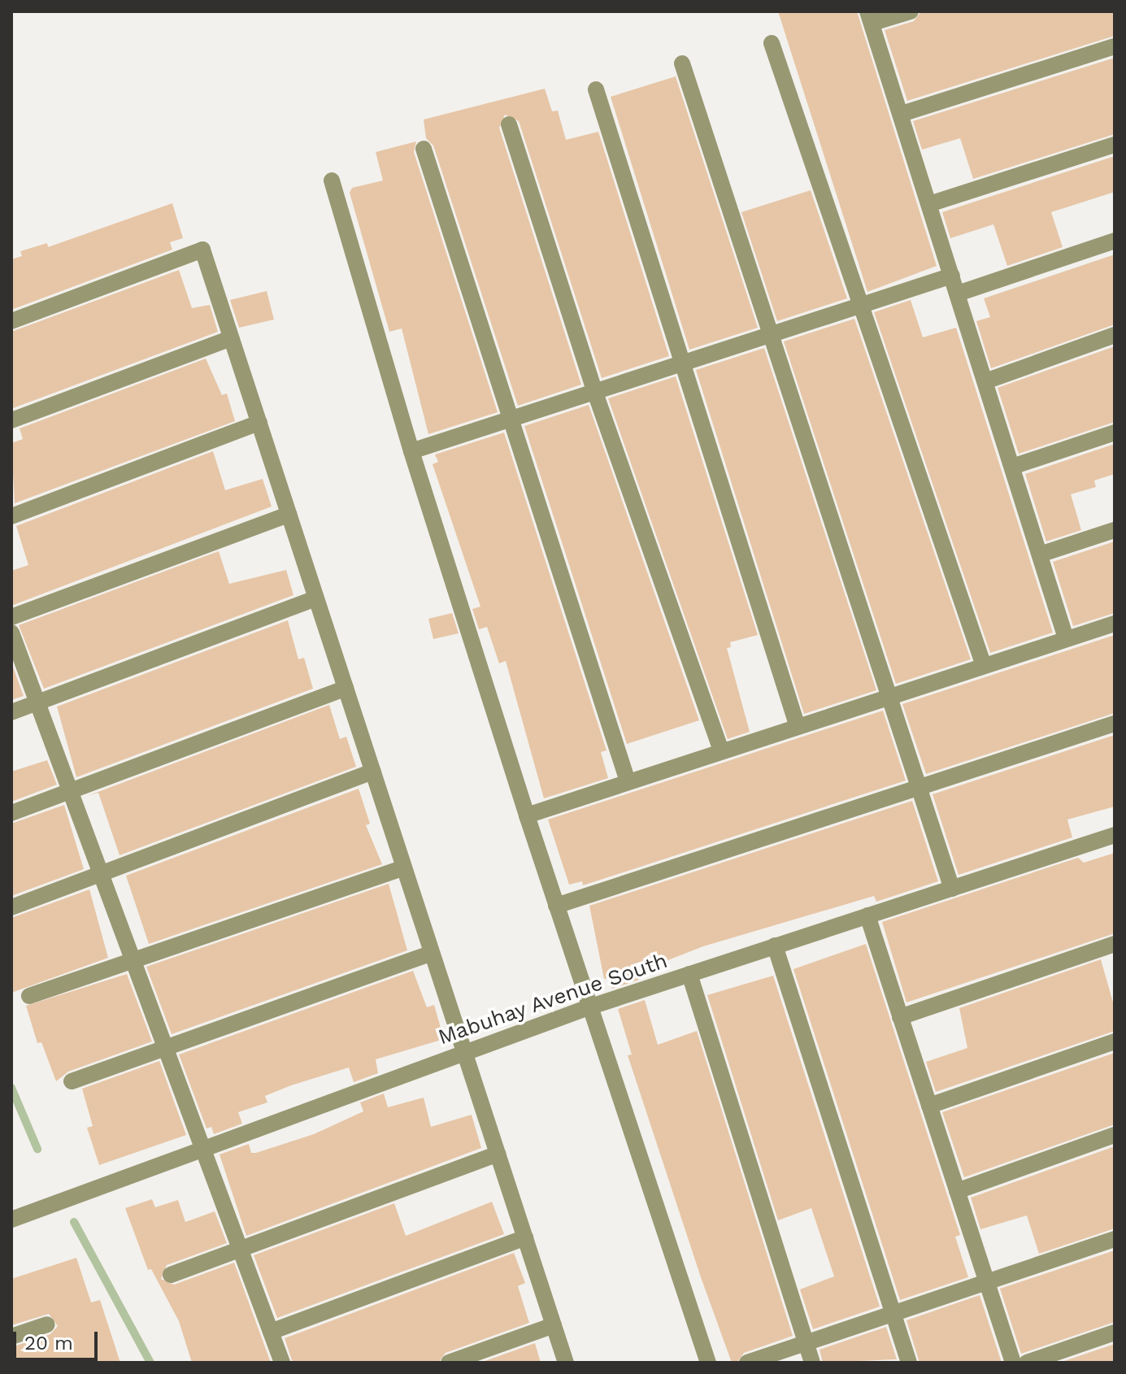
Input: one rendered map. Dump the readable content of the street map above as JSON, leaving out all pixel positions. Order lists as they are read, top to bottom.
{
  "streets": {
    "street": ["Mabuhay Avenue South"]
  },
  "scale_bar": "20 m"
}
